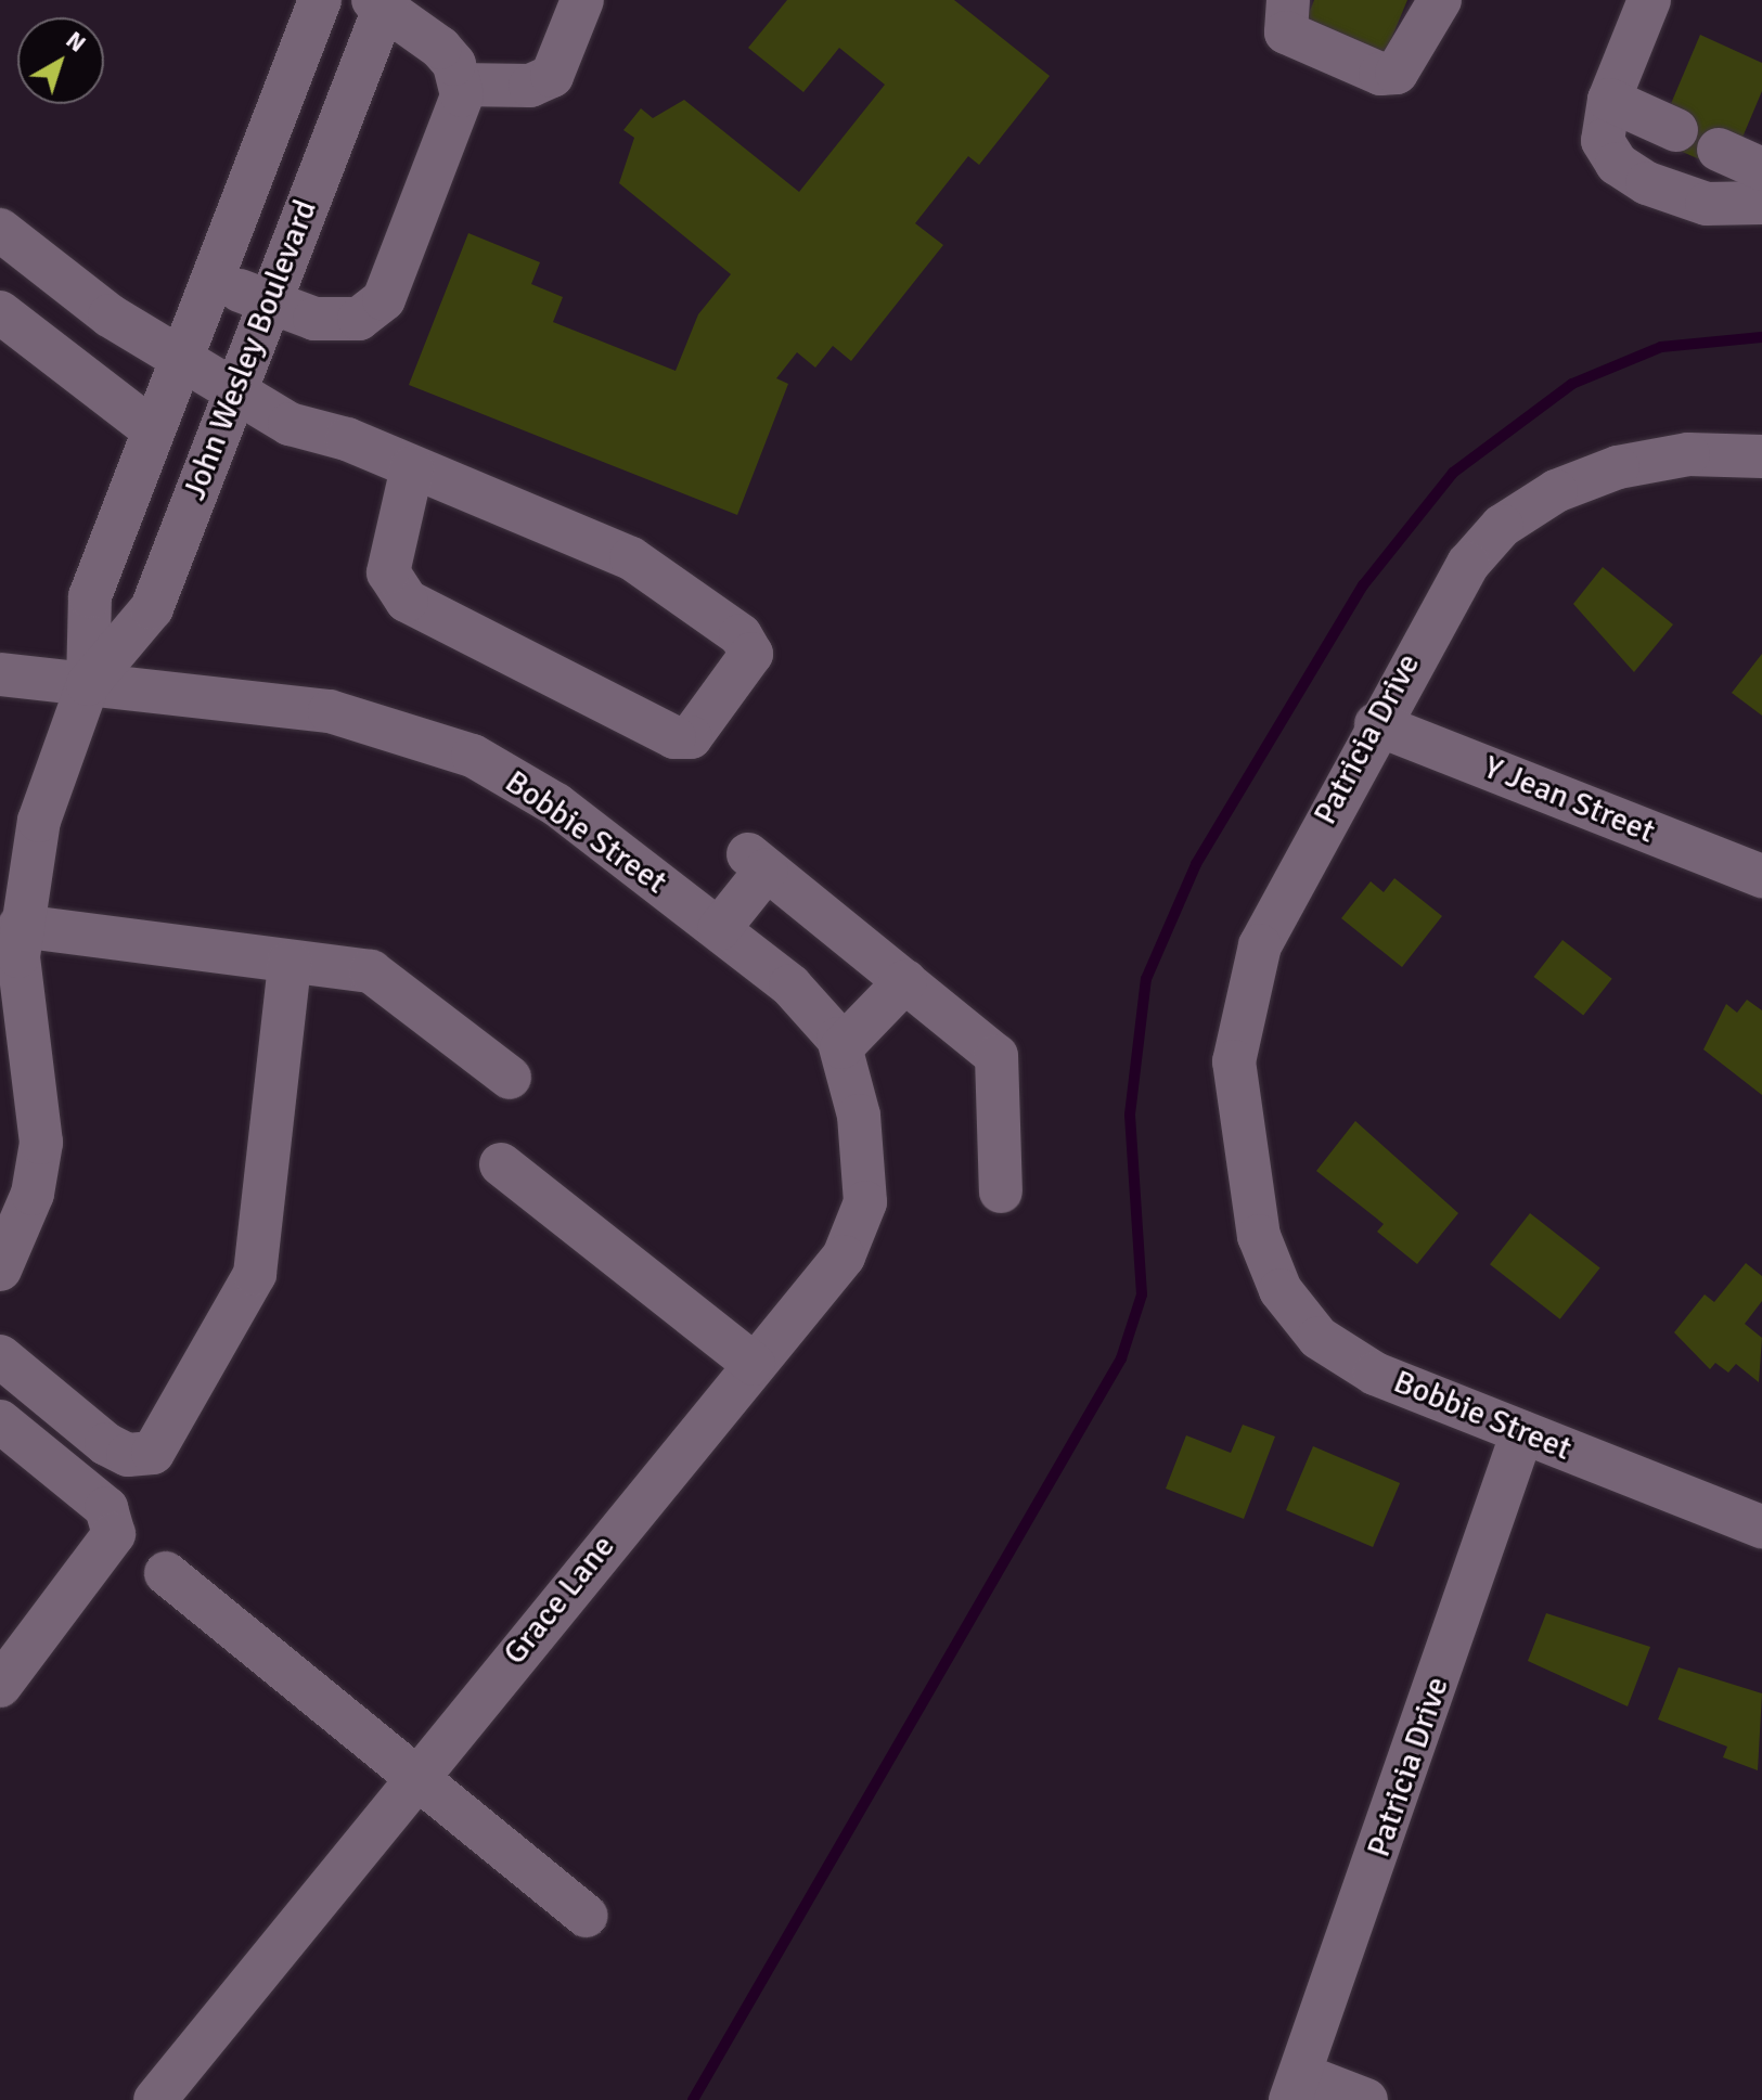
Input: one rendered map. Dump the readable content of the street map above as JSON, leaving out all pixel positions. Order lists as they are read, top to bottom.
{
  "streets": {
    "street": [
      "John Wesley Boulevard",
      "Patricia Drive",
      "Y Jean Street",
      "Bobbie Street",
      "Grace Lane"
    ]
  },
  "crossings": [
    ["John Wesley Boulevard", "Bobbie Street"],
    ["Patricia Drive", "Y Jean Street"],
    ["Patricia Drive", "Bobbie Street"],
    ["Bobbie Street", "Grace Lane"]
  ],
  "north": "top right"
}
